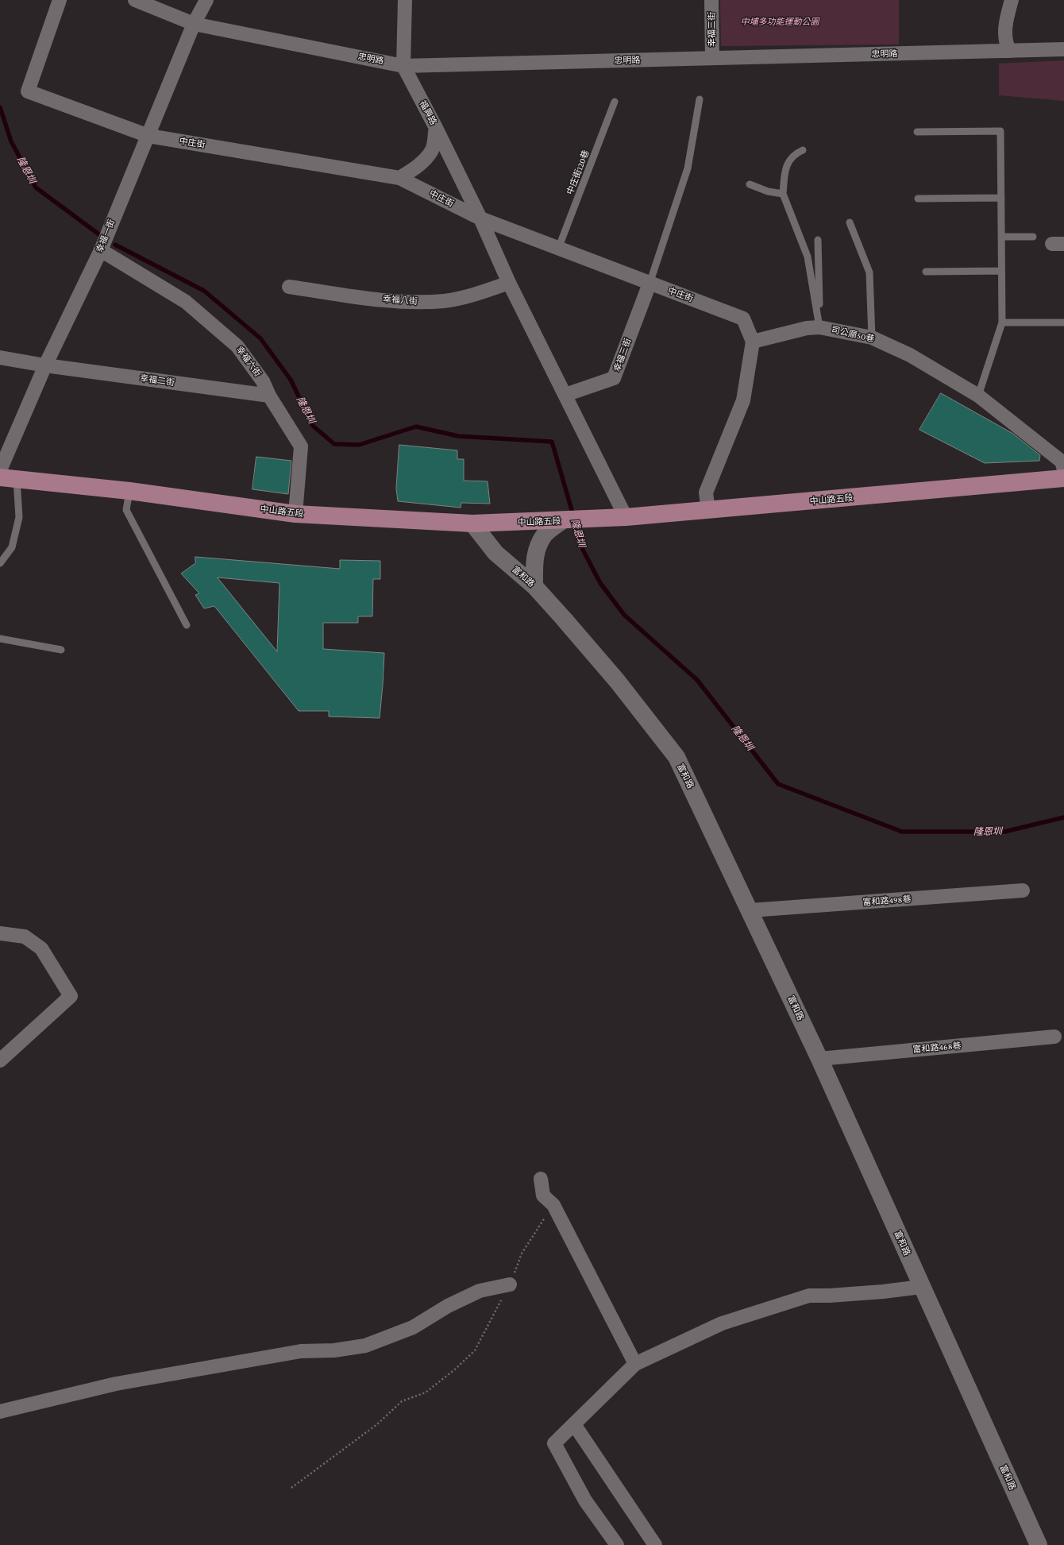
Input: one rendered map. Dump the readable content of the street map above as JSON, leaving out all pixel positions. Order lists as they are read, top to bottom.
{
  "streets": {
    "main road": ["中山路五段"],
    "street": [
      "幸福三街",
      "忠明路",
      "福興路",
      "中庄街",
      "幸福一街",
      "幸福八街",
      "司公廍50巷",
      "幸福六街",
      "幸福二街",
      "富和路",
      "富和路498巷",
      "富和路468巷"
    ],
    "lane": ["中庄街120巷"]
  },
  "crossings": [
    ["幸福三街", "忠明路"],
    ["幸福三街", "福興路"],
    ["幸福三街", "中庄街"],
    ["忠明路", "福興路"],
    ["忠明路", "幸福一街"],
    ["福興路", "中庄街"],
    ["福興路", "幸福八街"],
    ["福興路", "中山路五段"],
    ["中庄街", "中庄街120巷"],
    ["中庄街", "幸福一街"],
    ["中庄街", "司公廍50巷"],
    ["幸福一街", "幸福六街"],
    ["幸福一街", "幸福二街"],
    ["幸福六街", "幸福二街"],
    ["幸福六街", "中山路五段"],
    ["中山路五段", "富和路"],
    ["富和路", "富和路498巷"],
    ["富和路", "富和路468巷"]
  ],
  "water": ["隆恩圳"],
  "parks": ["中埔多功能運動公園"]
}
